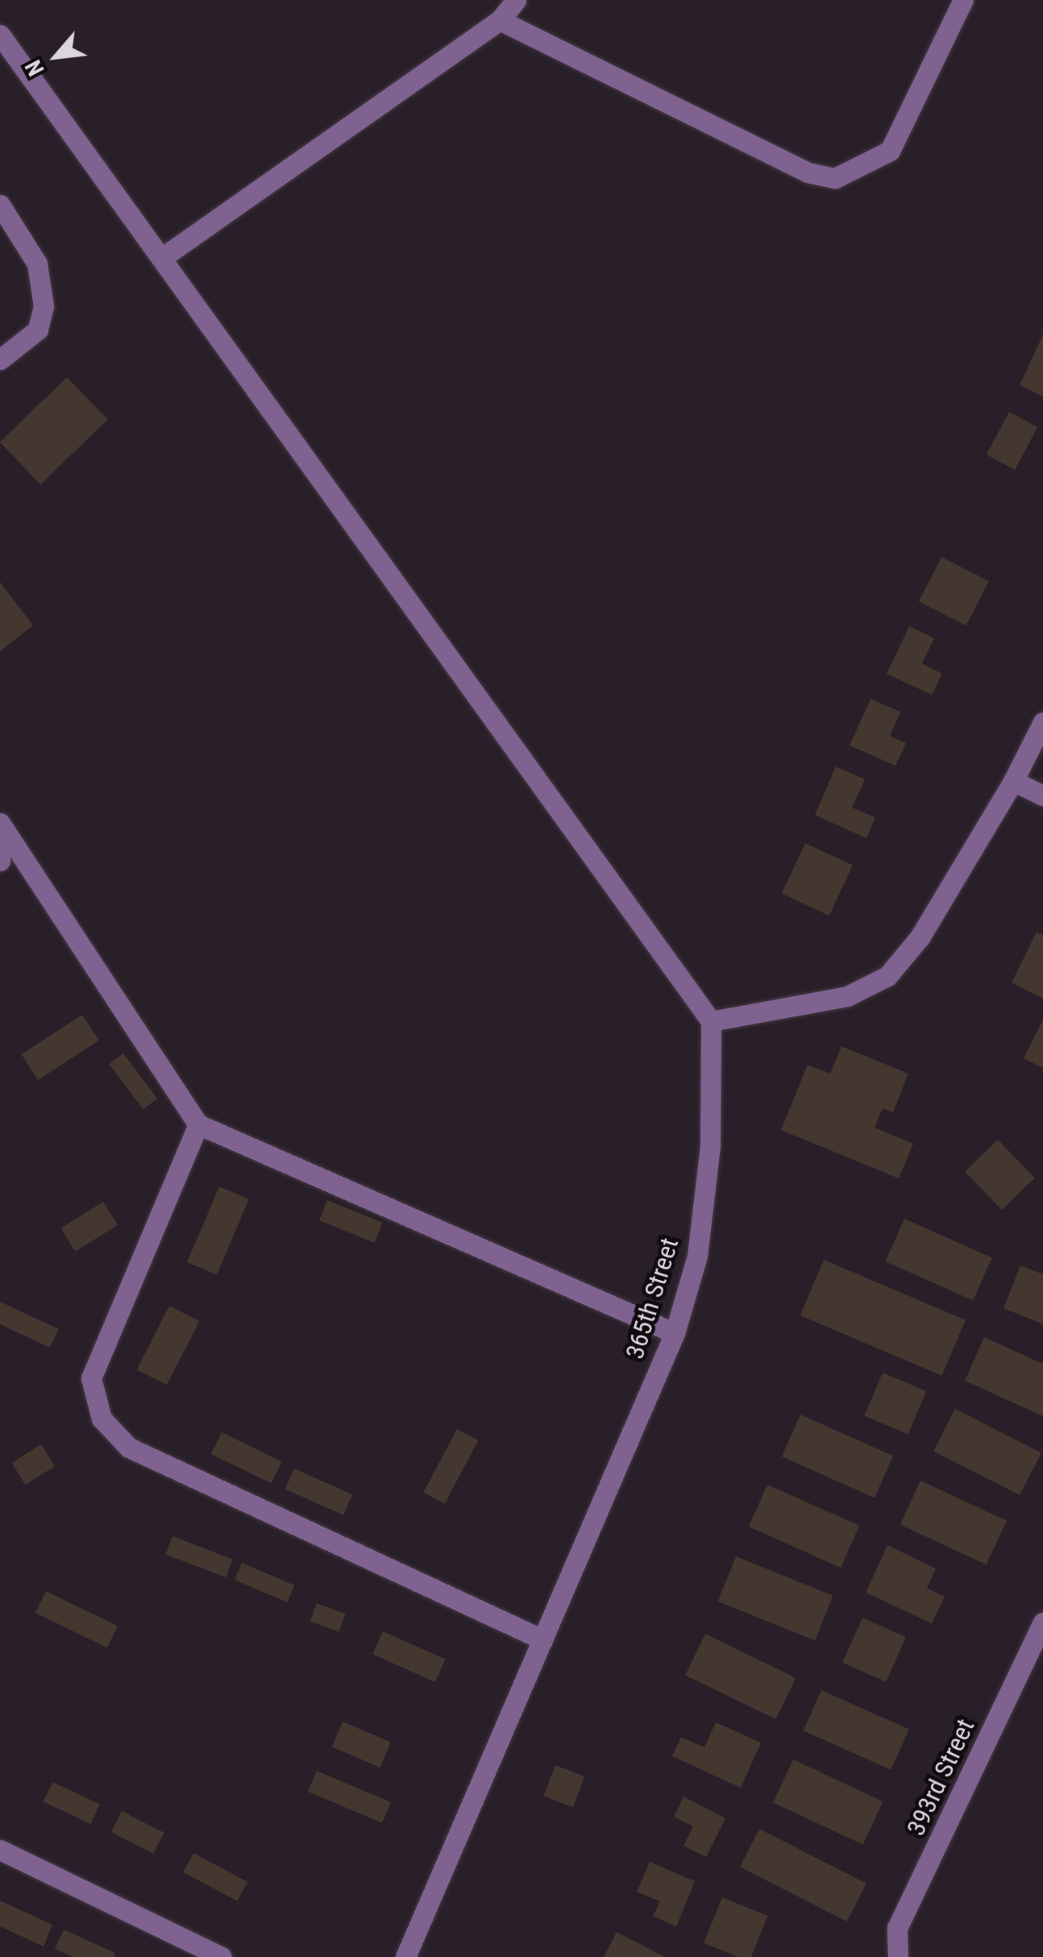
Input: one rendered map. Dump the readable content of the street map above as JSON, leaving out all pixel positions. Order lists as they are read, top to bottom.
{
  "streets": {
    "street": ["365th Street", "393rd Street"]
  },
  "north": "bottom left"
}
